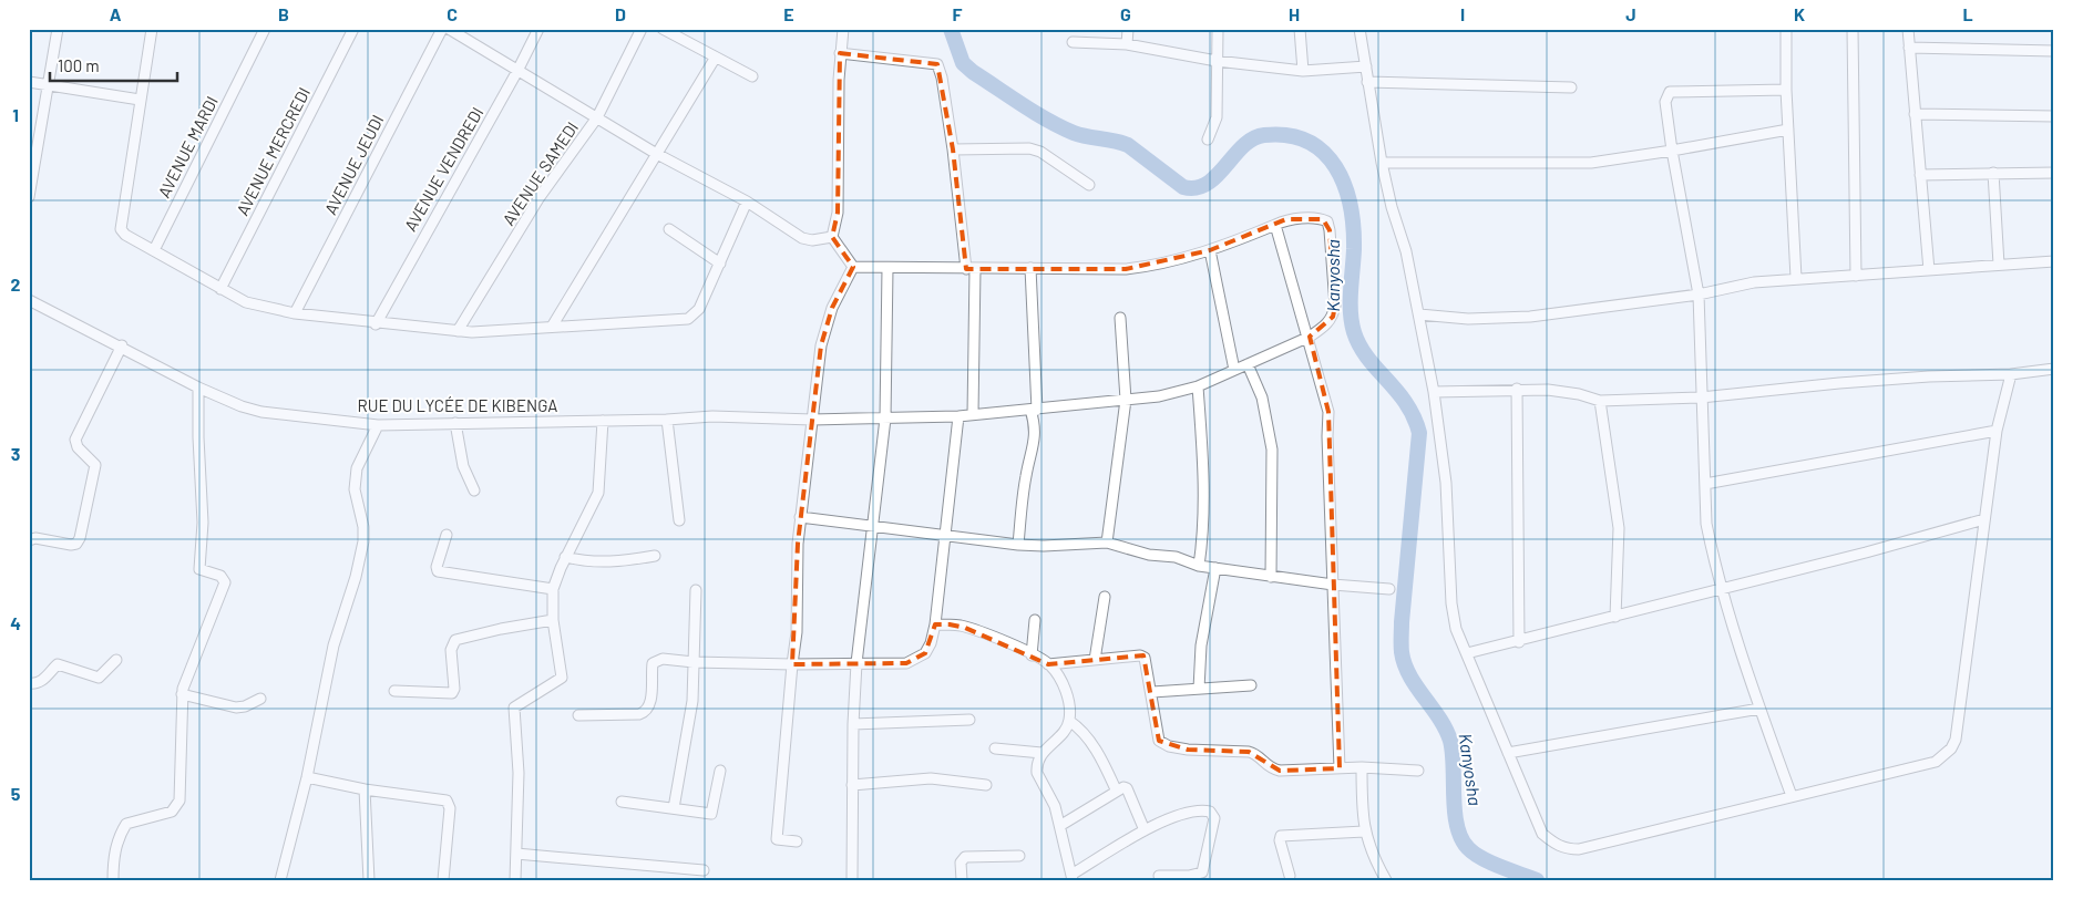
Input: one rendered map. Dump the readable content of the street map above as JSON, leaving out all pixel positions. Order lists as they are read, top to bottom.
{
  "streets": {
    "street": [
      "AVENUE MARDI",
      "AVENUE MERCREDI",
      "AVENUE JEUDI",
      "AVENUE VENDREDI",
      "AVENUE SAMEDI",
      "RUE DU LYCÉE DE KIBENGA"
    ]
  },
  "water": ["Kanyosha"],
  "scale_bar": "100 m",
  "grid": {
    "columns": [
      "A",
      "B",
      "C",
      "D",
      "E",
      "F",
      "G",
      "H",
      "I",
      "J",
      "K",
      "L"
    ],
    "rows": [
      "1",
      "2",
      "3",
      "4",
      "5"
    ]
  }
}
